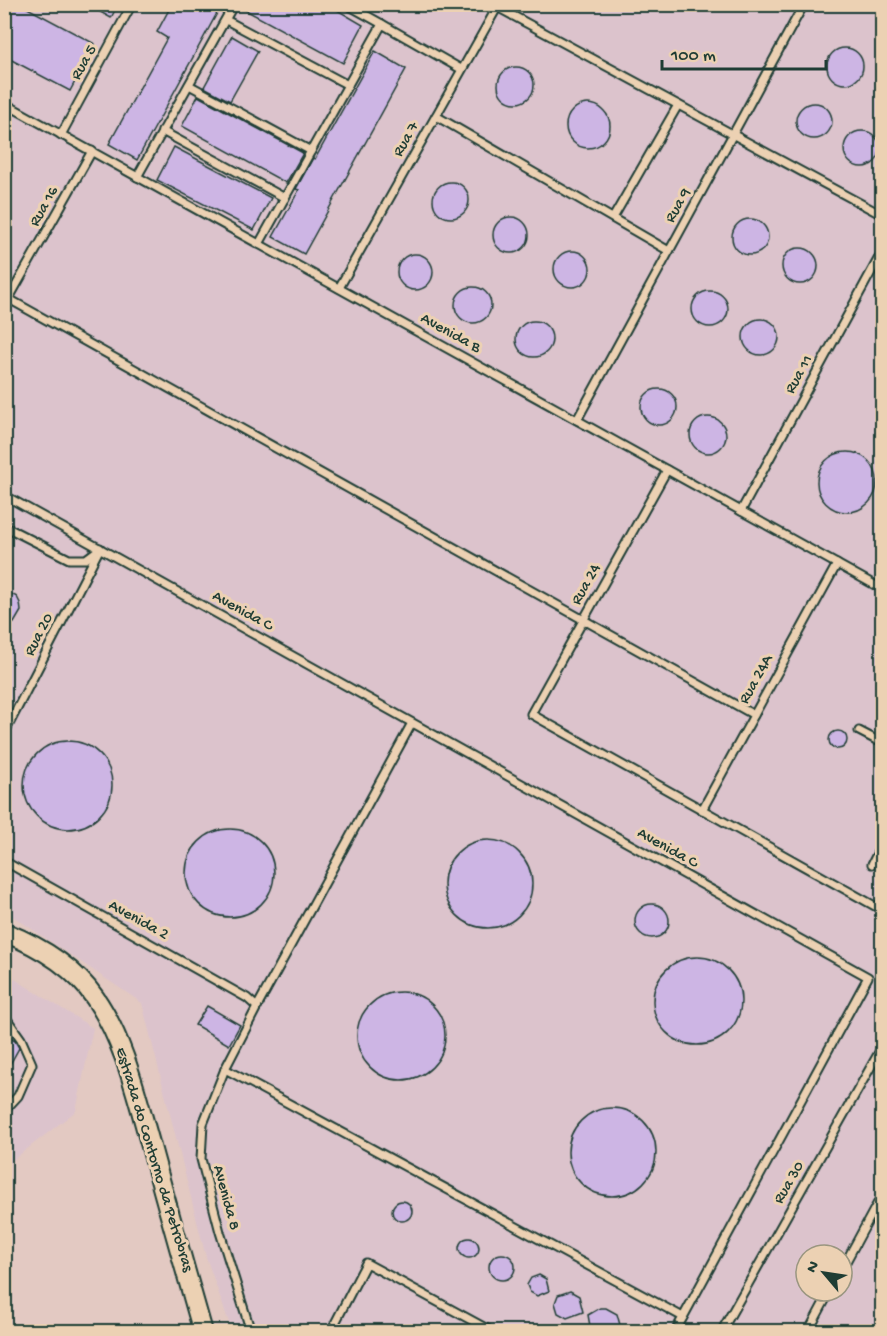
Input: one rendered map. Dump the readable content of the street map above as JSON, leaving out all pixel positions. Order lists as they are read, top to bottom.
{
  "streets": {
    "main road": ["Estrada do Contorno da Petrobras"],
    "lane": [
      "Rua 5",
      "Rua 7",
      "Rua 9",
      "Rua 16",
      "Avenida B",
      "Rua 11",
      "Rua 24",
      "Avenida C",
      "Rua 20",
      "Rua 24A",
      "Avenida 2",
      "Rua 30",
      "Avenida 8"
    ]
  },
  "crossings": [
    ["Rua 5", "Avenida B"],
    ["Rua 7", "Avenida B"],
    ["Rua 9", "Avenida B"],
    ["Rua 16", "Avenida B"],
    ["Avenida B", "Rua 11"],
    ["Avenida B", "Rua 24"],
    ["Avenida B", "Rua 24A"],
    ["Rua 24", "Rua 24A"],
    ["Avenida C", "Rua 20"],
    ["Avenida C", "Avenida 8"],
    ["Avenida 2", "Avenida 8"]
  ],
  "scale_bar": "100 m",
  "north": "top left"
}
